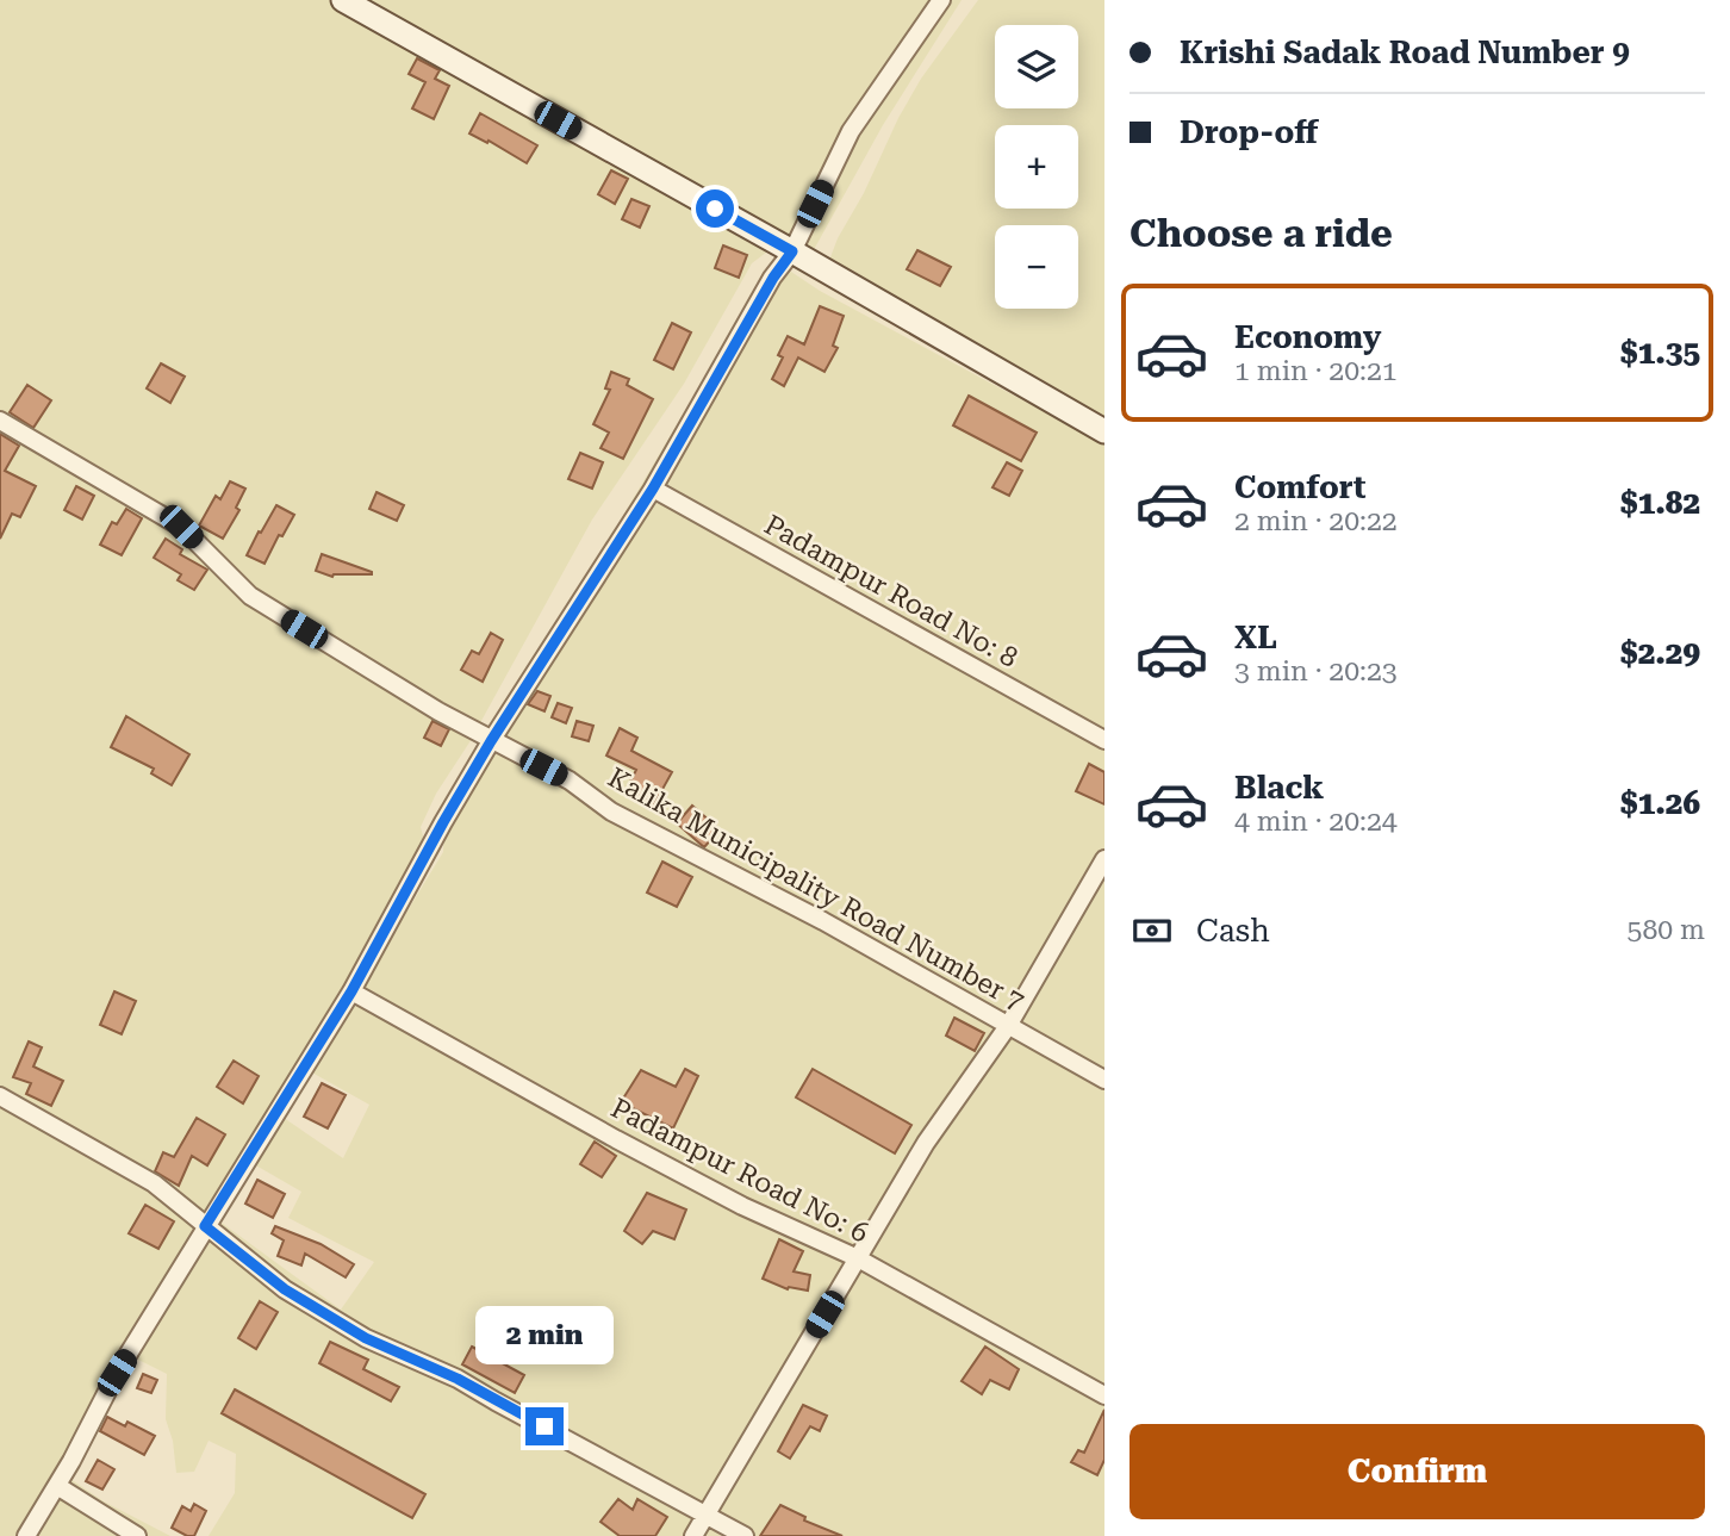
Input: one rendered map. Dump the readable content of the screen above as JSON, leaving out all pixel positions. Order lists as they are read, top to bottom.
{
  "streets": {
    "street": ["Padampur Road No: 8", "Kalika Municipality Road Number 7", "Padampur Road No: 6"]
  },
  "page": {
    "banner": ["Krishi Sadak Road Number 9", "Drop-off"],
    "map_buttons": ["+", "−"],
    "heading": "Choose a ride",
    "list": [
      {
        "name": "Economy",
        "note": "1 min · 20:21",
        "value": "$1.35"
      },
      {
        "name": "Comfort",
        "note": "2 min · 20:22",
        "value": "$1.82"
      },
      {
        "name": "XL",
        "note": "3 min · 20:23",
        "value": "$2.29"
      },
      {
        "name": "Black",
        "note": "4 min · 20:24",
        "value": "$1.26"
      }
    ],
    "pay": ["Cash", "580 m"],
    "bubble": "2 min",
    "buttons": "Confirm"
  }
}
